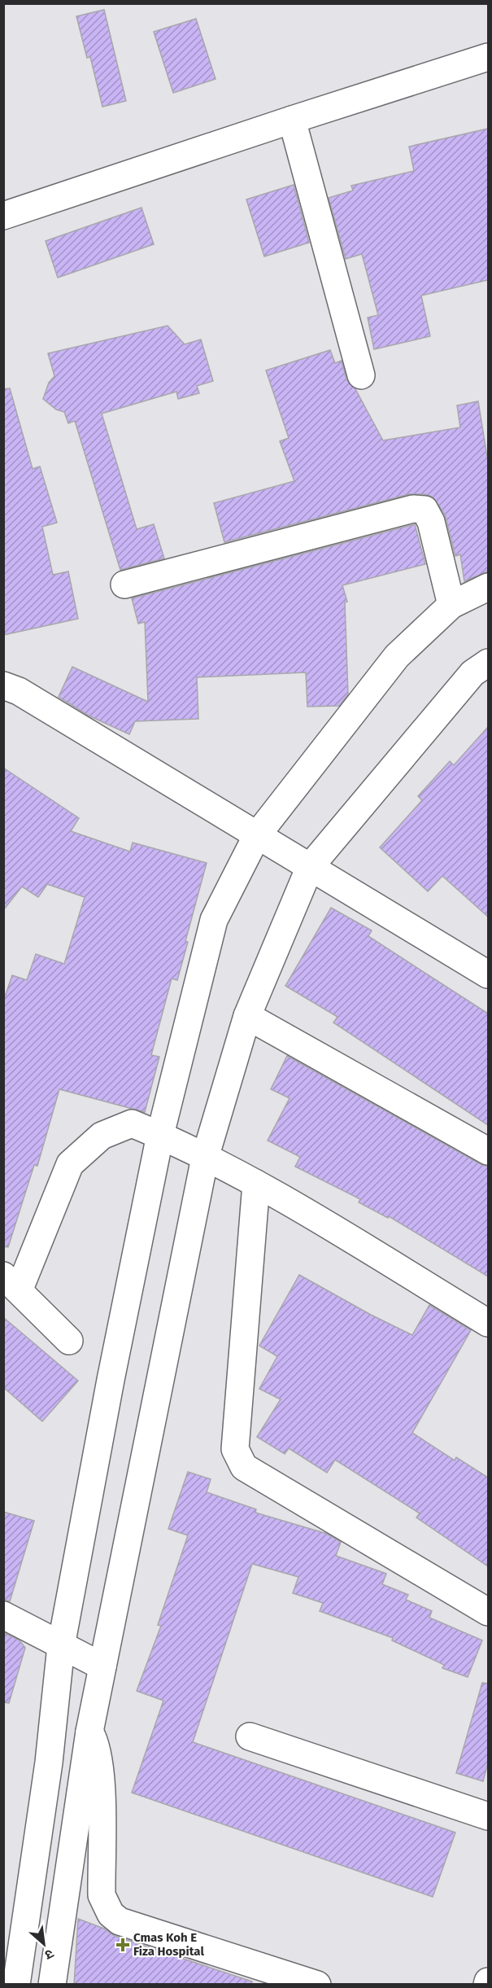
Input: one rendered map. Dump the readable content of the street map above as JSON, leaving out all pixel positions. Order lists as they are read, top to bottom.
{
  "places": {
    "health": ["Cmas Koh E Fiza Hospital"]
  },
  "north": "bottom right"
}
